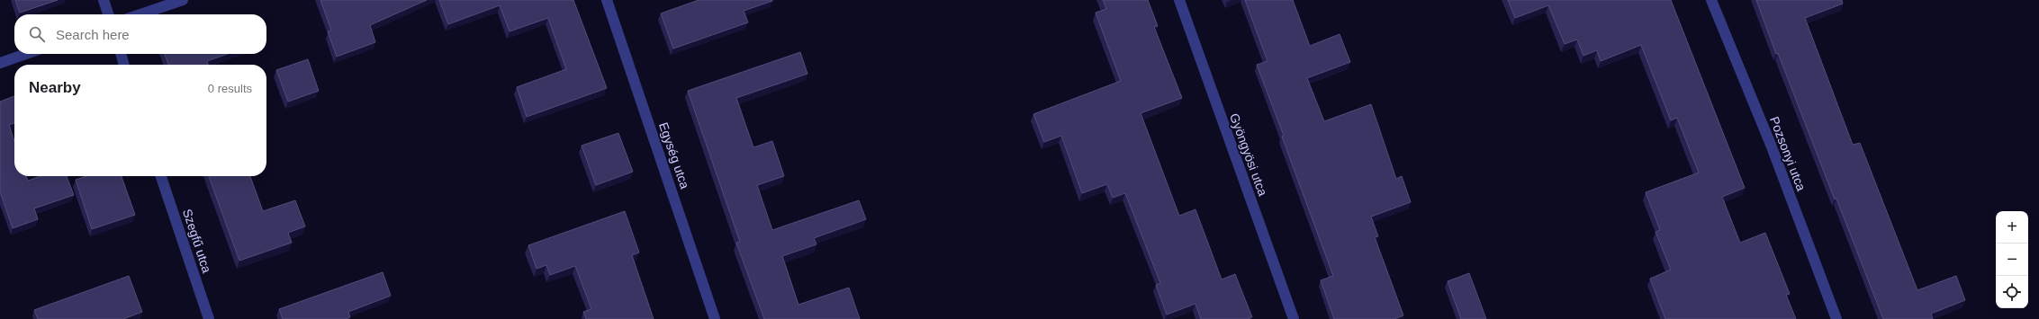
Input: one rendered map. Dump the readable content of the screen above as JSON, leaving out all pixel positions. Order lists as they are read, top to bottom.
{
  "streets": {
    "street": [
      "Pozsonyi utca",
      "Gyöngyösi utca",
      "Egység utca",
      "Szegfű utca"
    ]
  },
  "page": {
    "search": "Search here",
    "heading": ["Nearby", "0 results"],
    "map_buttons": ["+", "−"]
  }
}
